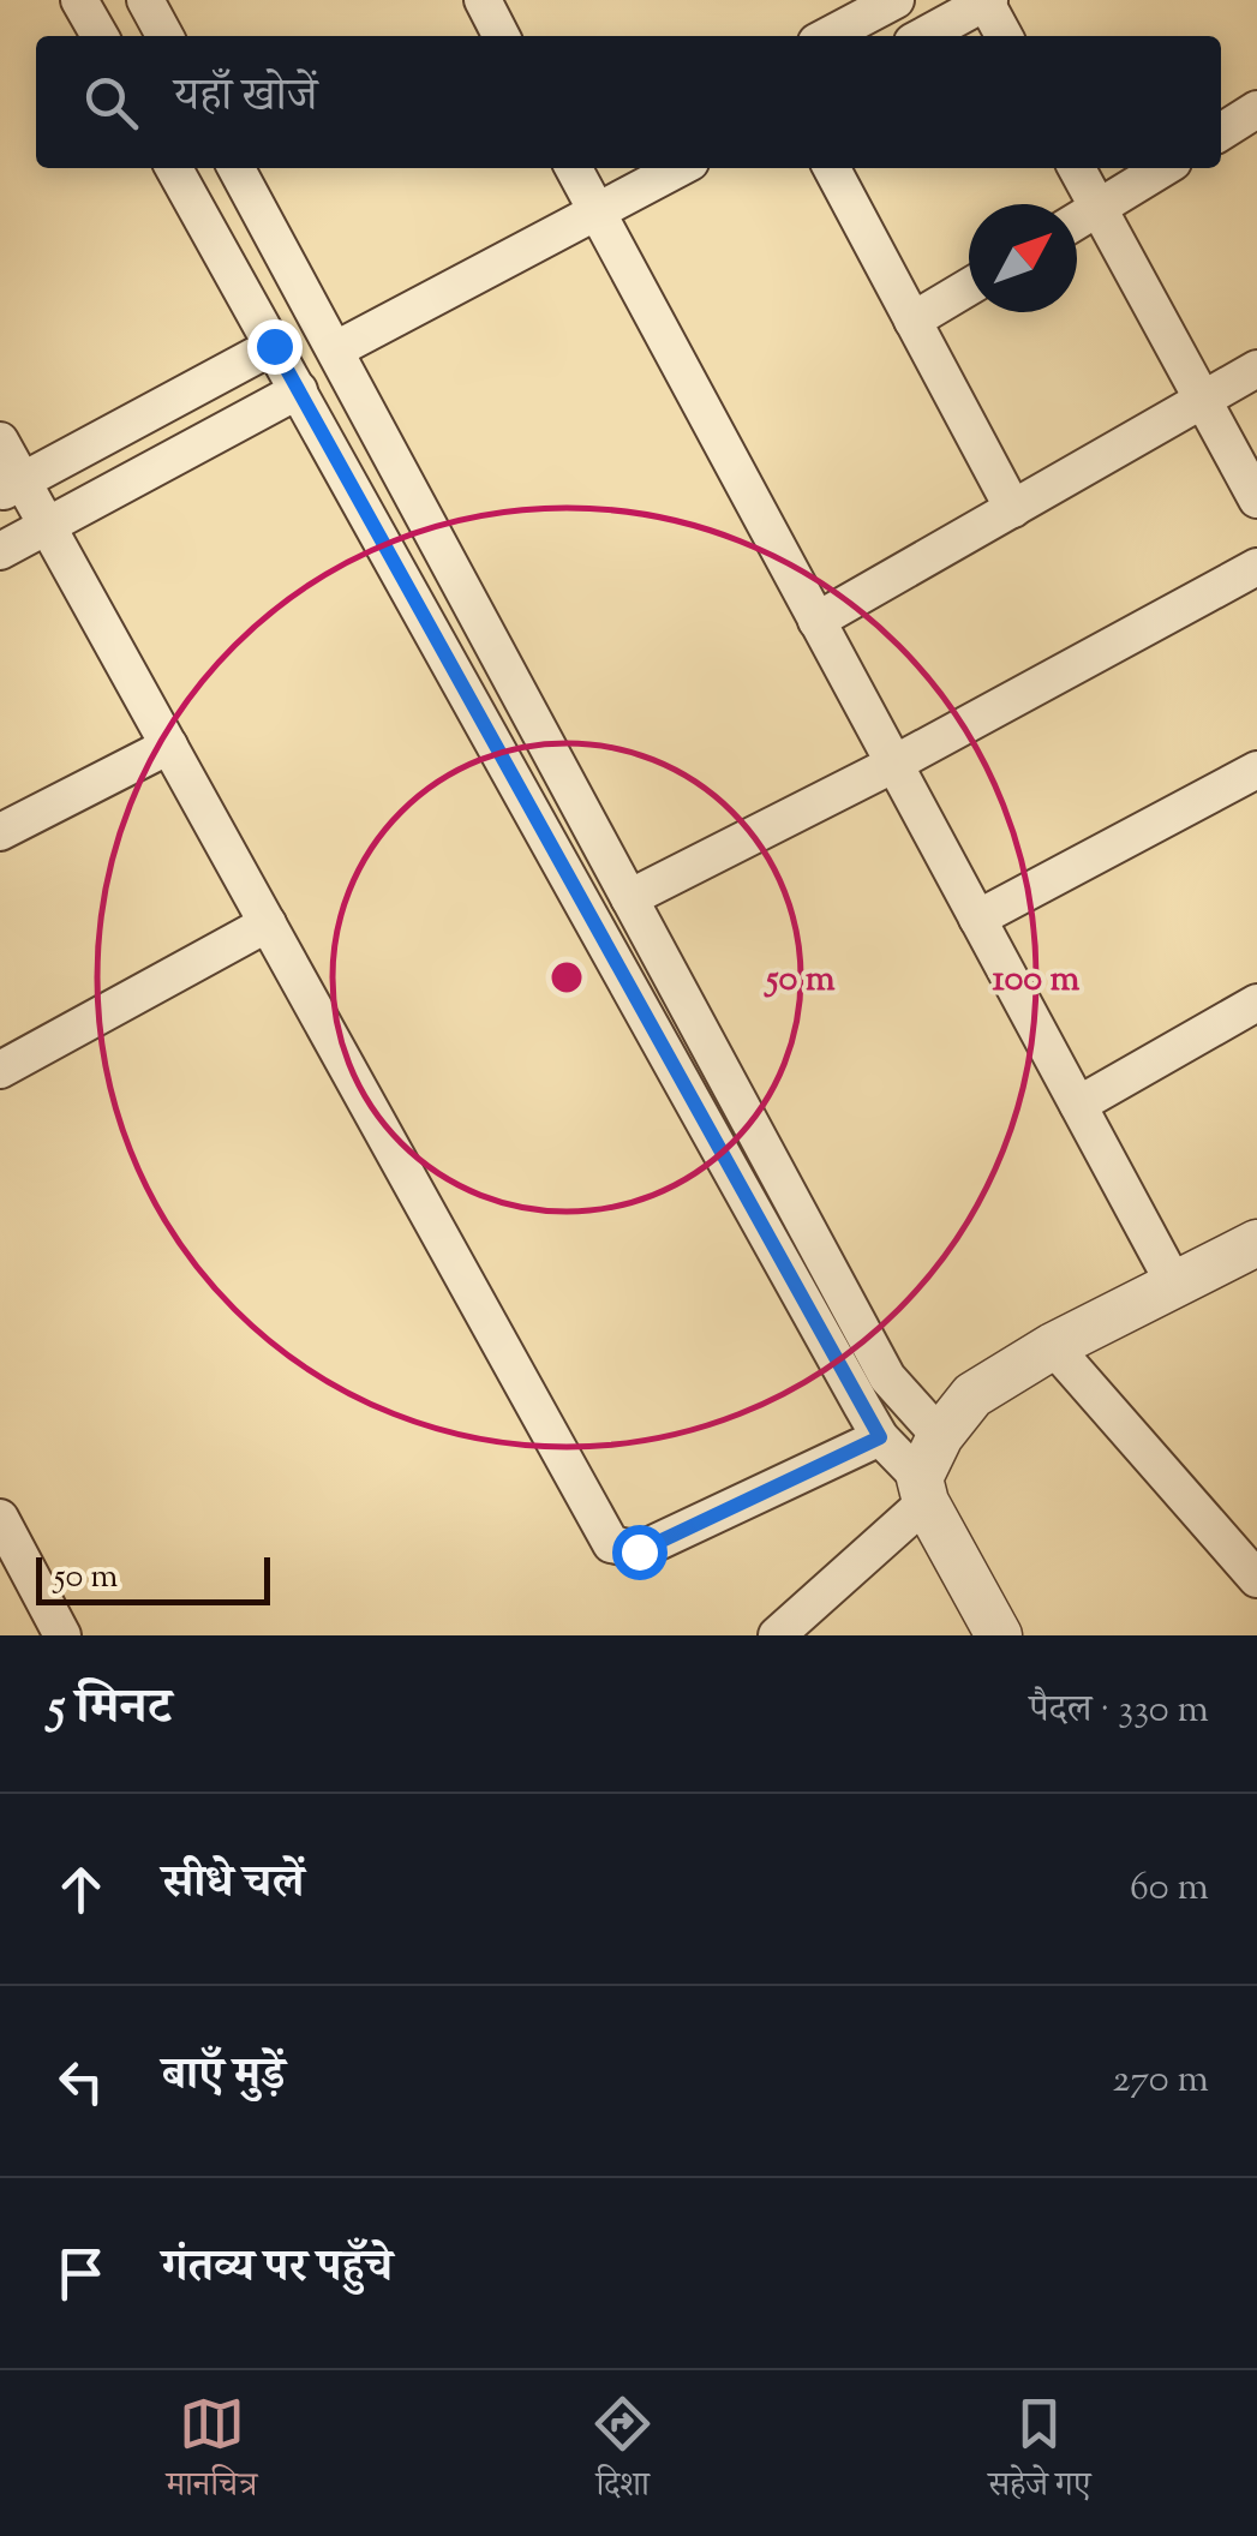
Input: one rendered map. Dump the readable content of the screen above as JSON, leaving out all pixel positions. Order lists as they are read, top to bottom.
{
  "scale_bar": "50 m",
  "north": "top right",
  "page": {
    "search": "यहाँ खोजें",
    "scale": "50 m",
    "heading": ["5 मिनट", "पैदल · 330 m"],
    "list": [
      ["सीधे चलें", "60 m"],
      ["बाएँ मुड़ें", "270 m"],
      "गंतव्य पर पहुँचे"
    ],
    "nav": ["मानचित्र", "दिशा", "सहेजे गए"]
  },
  "rings": ["50 m", "100 m"]
}
